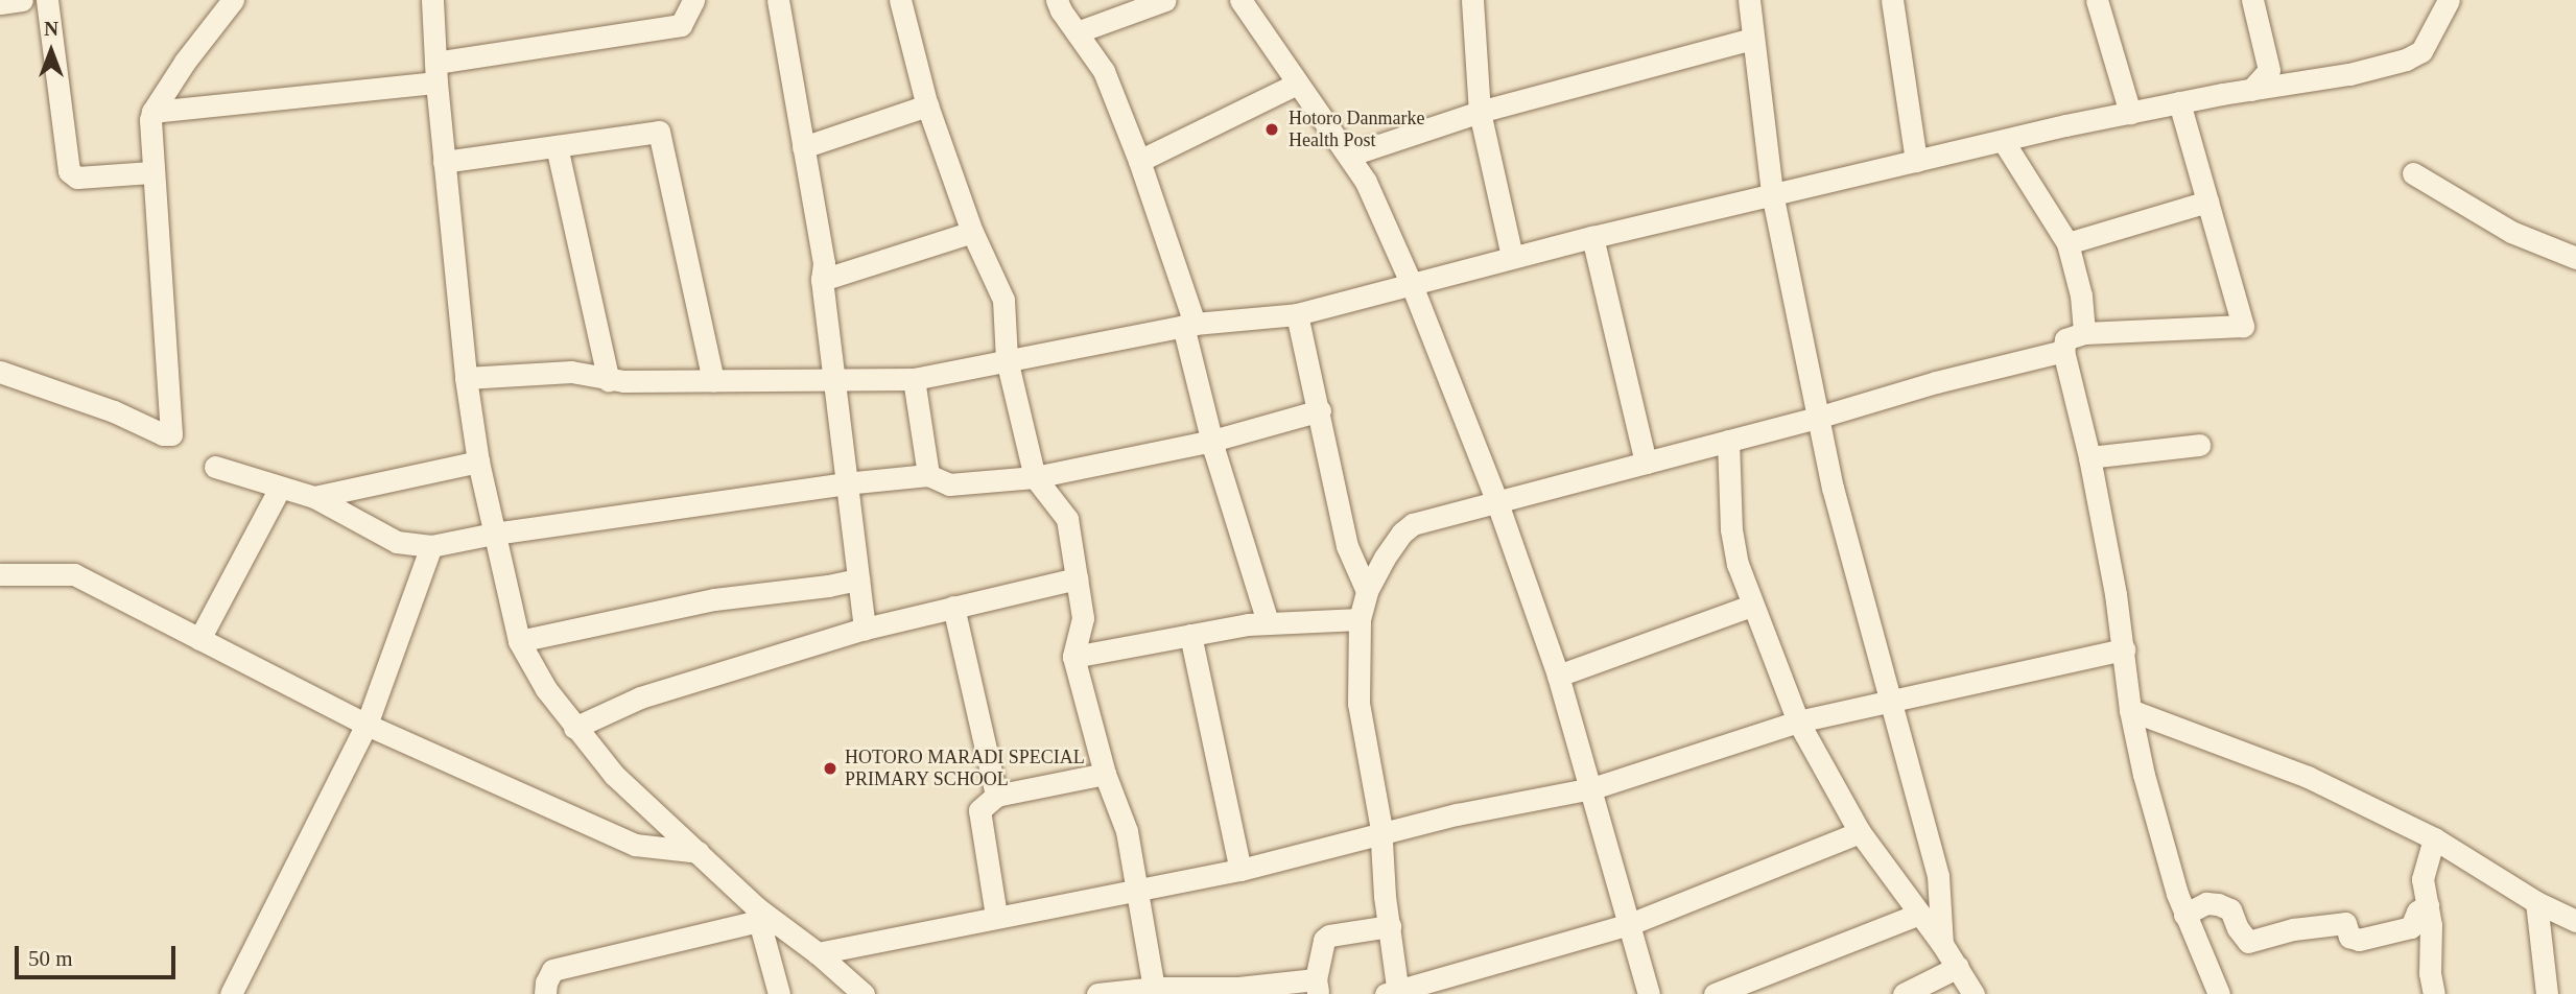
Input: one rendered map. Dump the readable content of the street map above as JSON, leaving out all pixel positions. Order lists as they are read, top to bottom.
{
  "places": ["Hotoro Danmarke Health Post", "HOTORO MARADI SPECIAL PRIMARY SCHOOL"],
  "scale_bar": "50 m",
  "north": "top"
}
